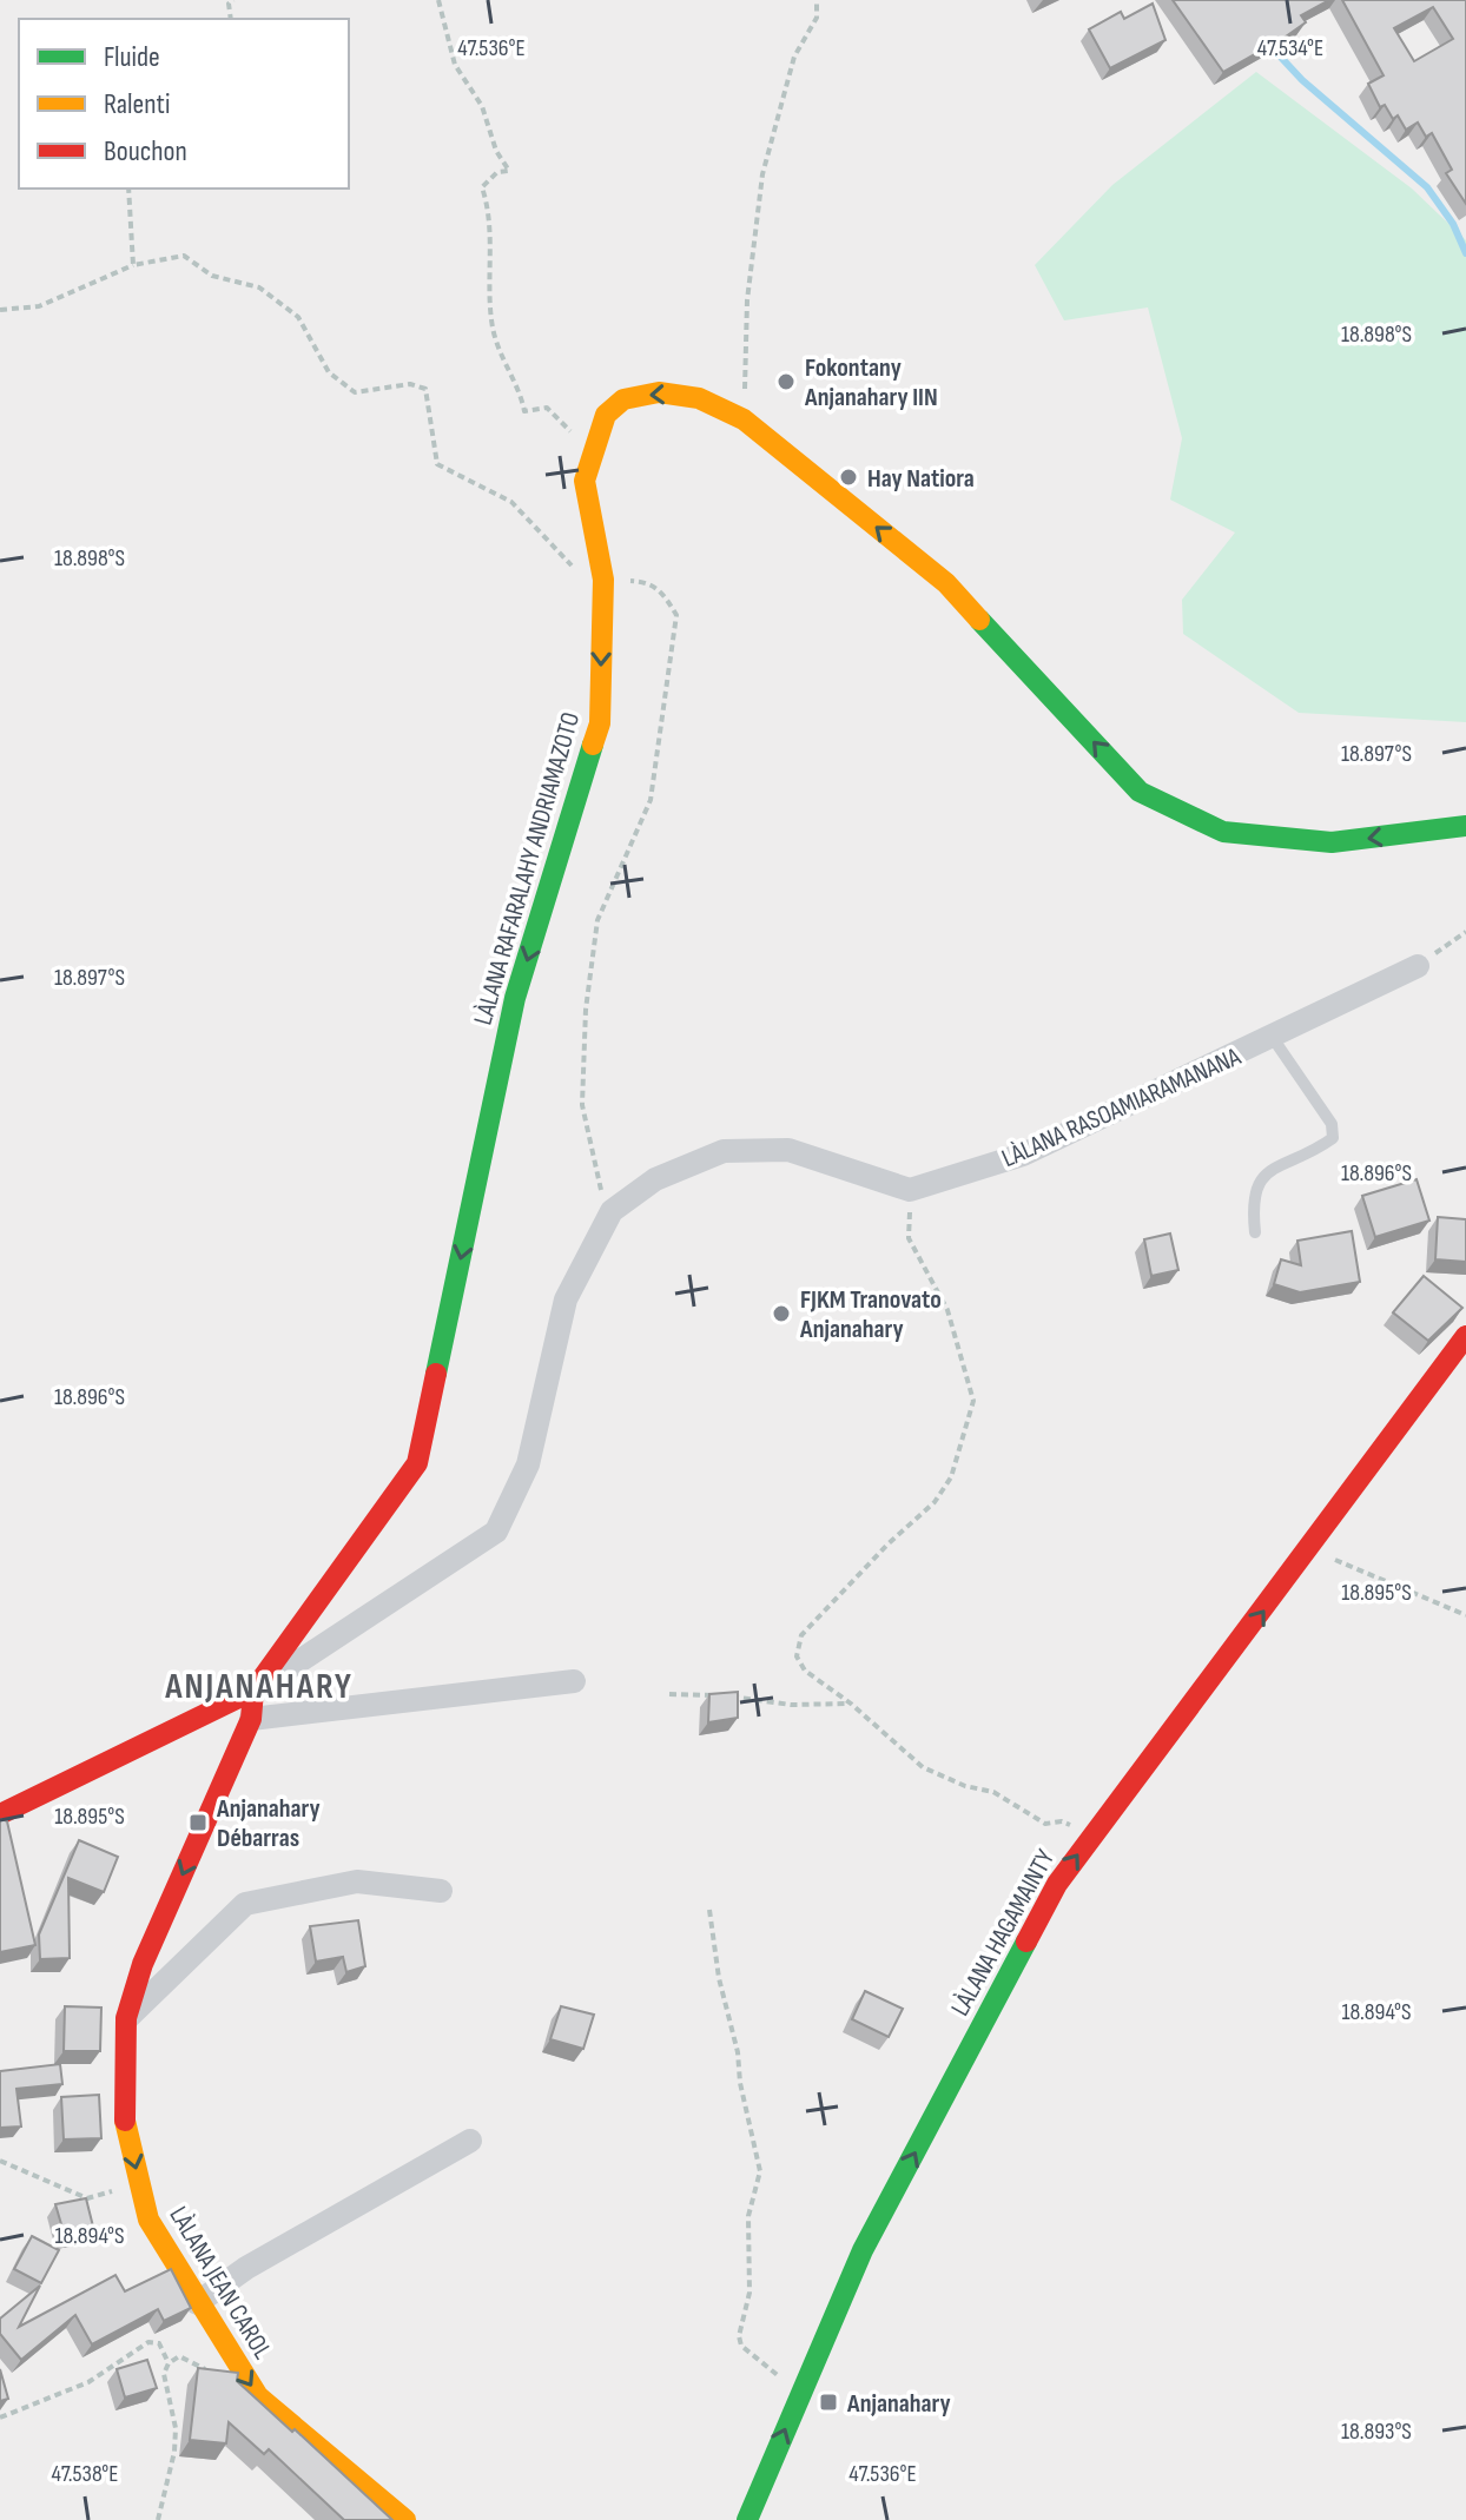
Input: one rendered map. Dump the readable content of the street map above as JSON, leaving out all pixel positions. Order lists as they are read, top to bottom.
{
  "streets": {
    "main road": ["LÀLANA RAFARALAHY ANDRIAMAZOTO", "LÀLANA HAGAMAINTY", "LÀLANA JEAN CAROL"],
    "street": ["LÀLANA RASOAMIARAMANANA"]
  },
  "crossings": [
    ["LÀLANA RAFARALAHY ANDRIAMAZOTO", "LÀLANA JEAN CAROL"]
  ],
  "one_way": ["LÀLANA HAGAMAINTY", "LÀLANA JEAN CAROL"],
  "districts": ["ANJANAHARY"],
  "places": {
    "other": ["Fokontany Anjanahary IIN", "Hay Natiora", "FJKM Tranovato Anjanahary"],
    "transit": ["Anjanahary Débarras", "Anjanahary"]
  },
  "legend": ["Fluide", "Ralenti", "Bouchon"],
  "coordinates": [
    "47.536°E",
    "47.534°E",
    "18.898°S",
    "18.897°S",
    "18.896°S",
    "18.895°S",
    "18.894°S",
    "18.893°S",
    "47.538°E"
  ]
}
